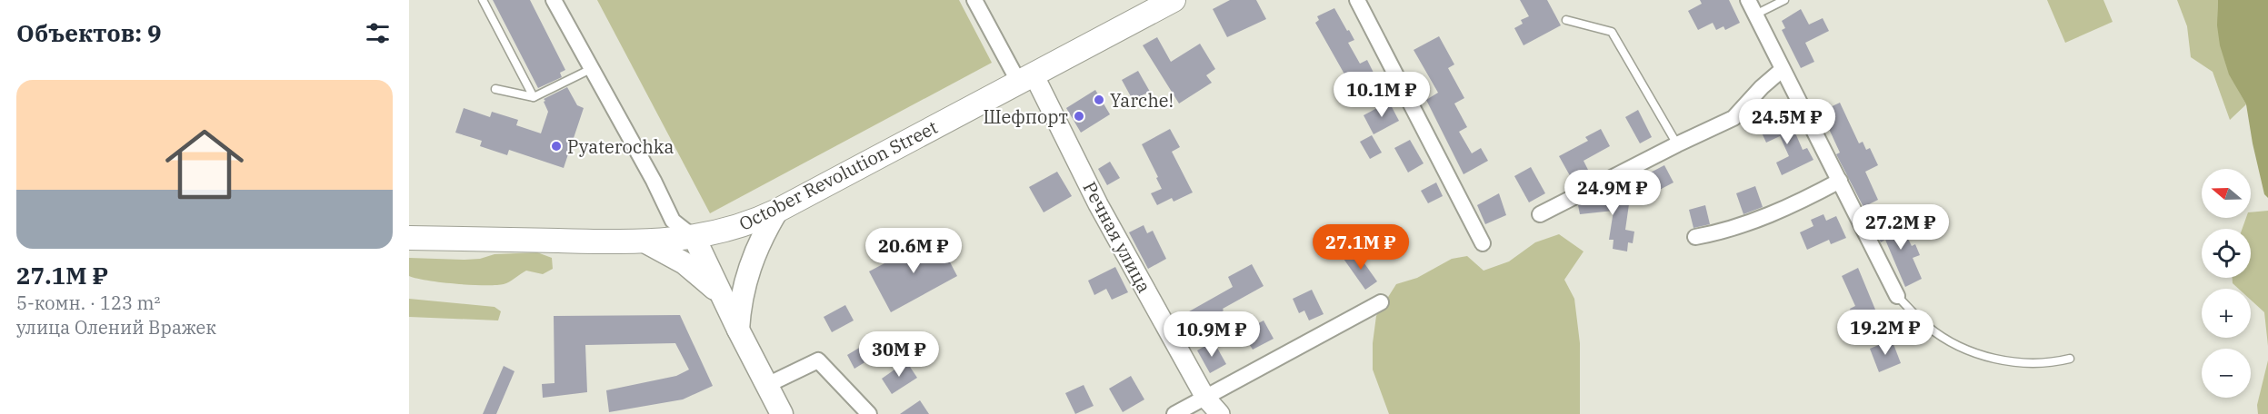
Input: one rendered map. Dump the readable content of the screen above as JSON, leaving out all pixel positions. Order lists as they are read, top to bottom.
{
  "streets": {
    "main road": ["October Revolution Street"],
    "street": ["Речная улица"]
  },
  "crossings": [
    ["October Revolution Street", "Речная улица"]
  ],
  "places": ["Yarche!", "Шефпорт", "Pyaterochka"],
  "north": "left",
  "page": {
    "heading": "Объектов: 9",
    "list": [
      {
        "name": "27.1M ₽",
        "note": "5-комн. · 123 m² · улица Олений Вражек"
      }
    ],
    "price": [
      "10.1M ₽",
      "24.5M ₽",
      "24.9M ₽",
      "27.2M ₽",
      "27.1M ₽",
      "20.6M ₽",
      "19.2M ₽",
      "10.9M ₽",
      "30M ₽"
    ],
    "map_buttons": ["+", "−"]
  }
}
